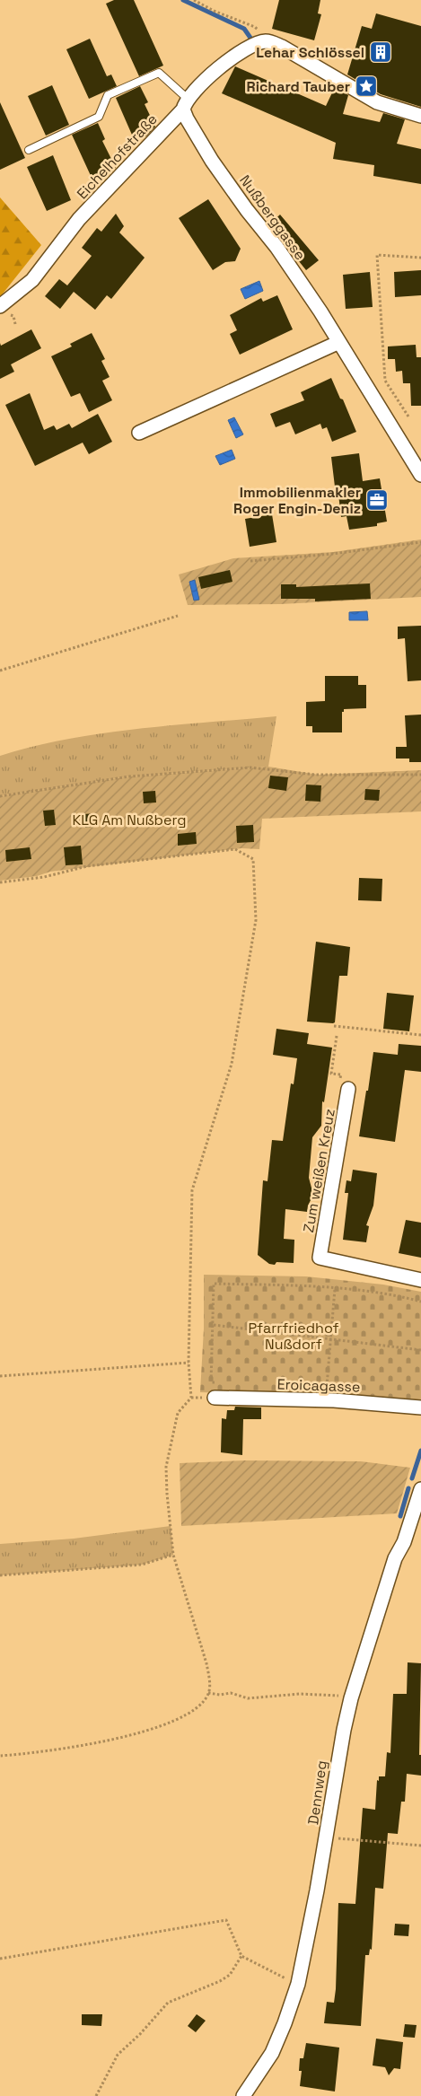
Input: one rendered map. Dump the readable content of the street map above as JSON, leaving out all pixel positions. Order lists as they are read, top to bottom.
{
  "streets": {
    "street": [
      "Eichelhofstraße",
      "Nußberggasse",
      "Zum weißen Kreuz",
      "Eroicagasse",
      "Dennweg"
    ]
  },
  "crossings": [
    ["Eichelhofstraße", "Nußberggasse"]
  ],
  "parks": ["KLG Am Nußberg", "Pfarrfriedhof Nußdorf"],
  "places": {
    "building": ["Lehar Schlössel"],
    "place": ["Richard Tauber"],
    "office": ["Immobilienmakler Roger Engin-Deniz"]
  }
}
